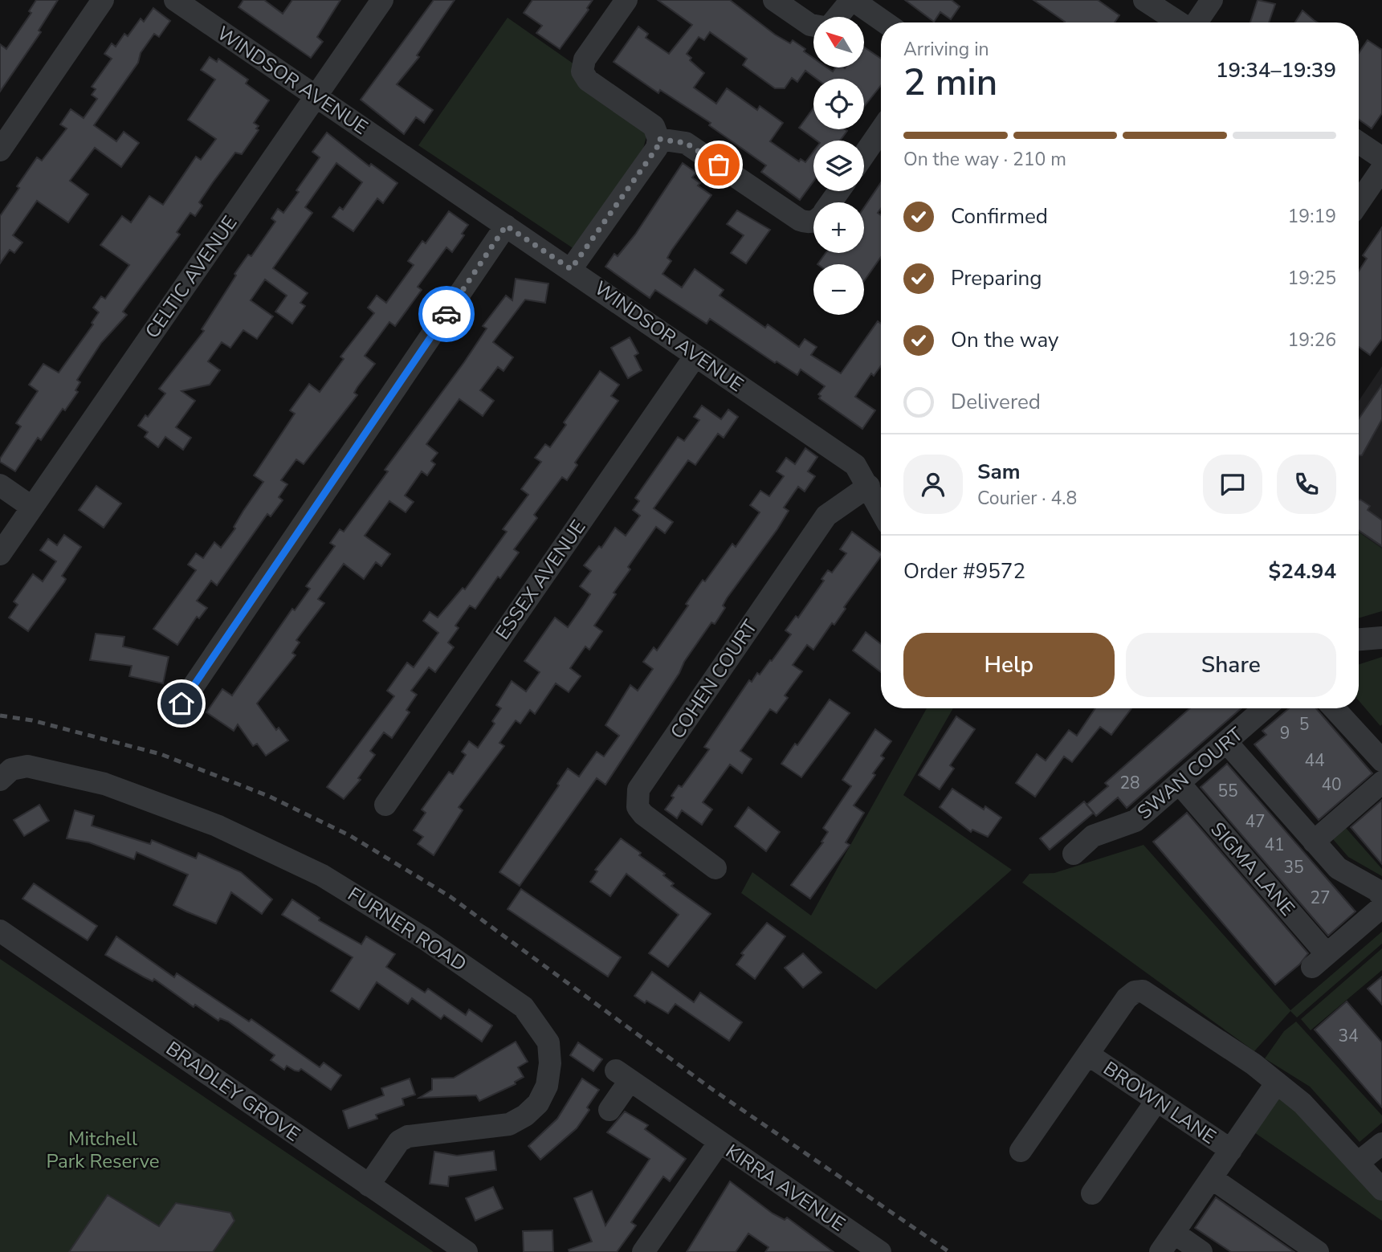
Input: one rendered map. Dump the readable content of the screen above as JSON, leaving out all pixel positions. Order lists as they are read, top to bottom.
{
  "streets": {
    "street": [
      "WINDSOR AVENUE",
      "CELTIC AVENUE",
      "ESSEX AVENUE",
      "COHEN COURT",
      "SWAN COURT",
      "SIGMA LANE",
      "FURNER ROAD",
      "BRADLEY GROVE",
      "BROWN LANE",
      "KIRRA AVENUE"
    ]
  },
  "crossings": [
    ["WINDSOR AVENUE", "CELTIC AVENUE"],
    ["WINDSOR AVENUE", "ESSEX AVENUE"],
    ["WINDSOR AVENUE", "COHEN COURT"],
    ["SWAN COURT", "SIGMA LANE"],
    ["FURNER ROAD", "BRADLEY GROVE"]
  ],
  "parks": ["Mitchell Park Reserve"],
  "house_numbers": [
    "5",
    "9",
    "44",
    "28",
    "40",
    "55",
    "47",
    "41",
    "35",
    "27",
    "34"
  ],
  "north": "top left",
  "page": {
    "map_buttons": ["+", "−"],
    "heading": ["2 min", "Arriving in", "19:34–19:39"],
    "panel": [
      "Sam",
      "Courier · 4.8",
      "Order #9572",
      "$24.94"
    ],
    "bar": "On the way · 210 m",
    "list": [
      ["Confirmed", "19:19"],
      ["Preparing", "19:25"],
      ["On the way", "19:26"],
      "Delivered"
    ],
    "buttons": ["Help", "Share"]
  }
}
